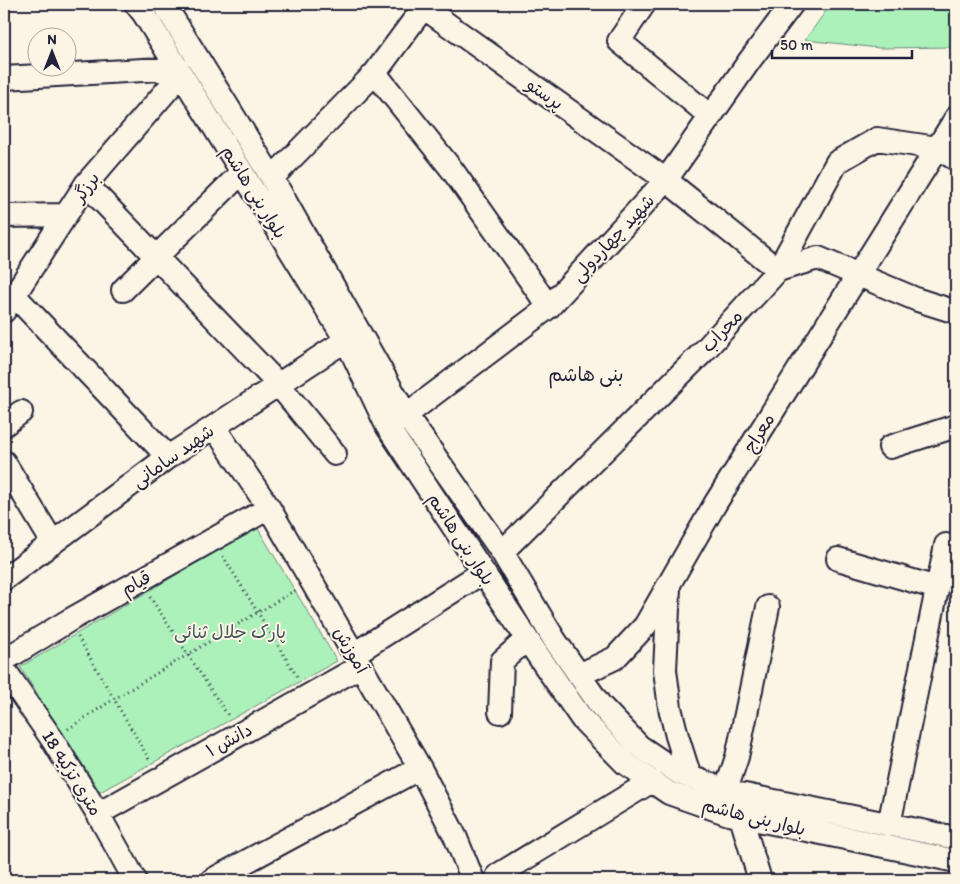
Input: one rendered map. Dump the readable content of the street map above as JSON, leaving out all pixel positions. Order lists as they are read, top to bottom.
{
  "streets": {
    "street": [
      "پرستو",
      "برزگر",
      "بلوار بنی هاشم",
      "شهید چهاردولی",
      "محراب",
      "معراج",
      "شهید سامانی",
      "قیام",
      "آموزش",
      "دانش ۱",
      "18 متری تزکیه"
    ]
  },
  "crossings": [
    ["پرستو", "شهید چهاردولی"],
    ["پرستو", "محراب"],
    ["برزگر", "بلوار بنی هاشم"],
    ["بلوار بنی هاشم", "شهید چهاردولی"],
    ["بلوار بنی هاشم", "محراب"],
    ["بلوار بنی هاشم", "معراج"],
    ["بلوار بنی هاشم", "شهید سامانی"],
    ["بلوار بنی هاشم", "دانش ۱"],
    ["محراب", "معراج"],
    ["شهید سامانی", "آموزش"],
    ["قیام", "آموزش"],
    ["آموزش", "دانش ۱"],
    ["دانش ۱", "18 متری تزکیه"]
  ],
  "districts": ["بنی هاشم"],
  "parks": ["پارک جلال ثنائی"],
  "scale_bar": "50 m",
  "north": "top"
}
